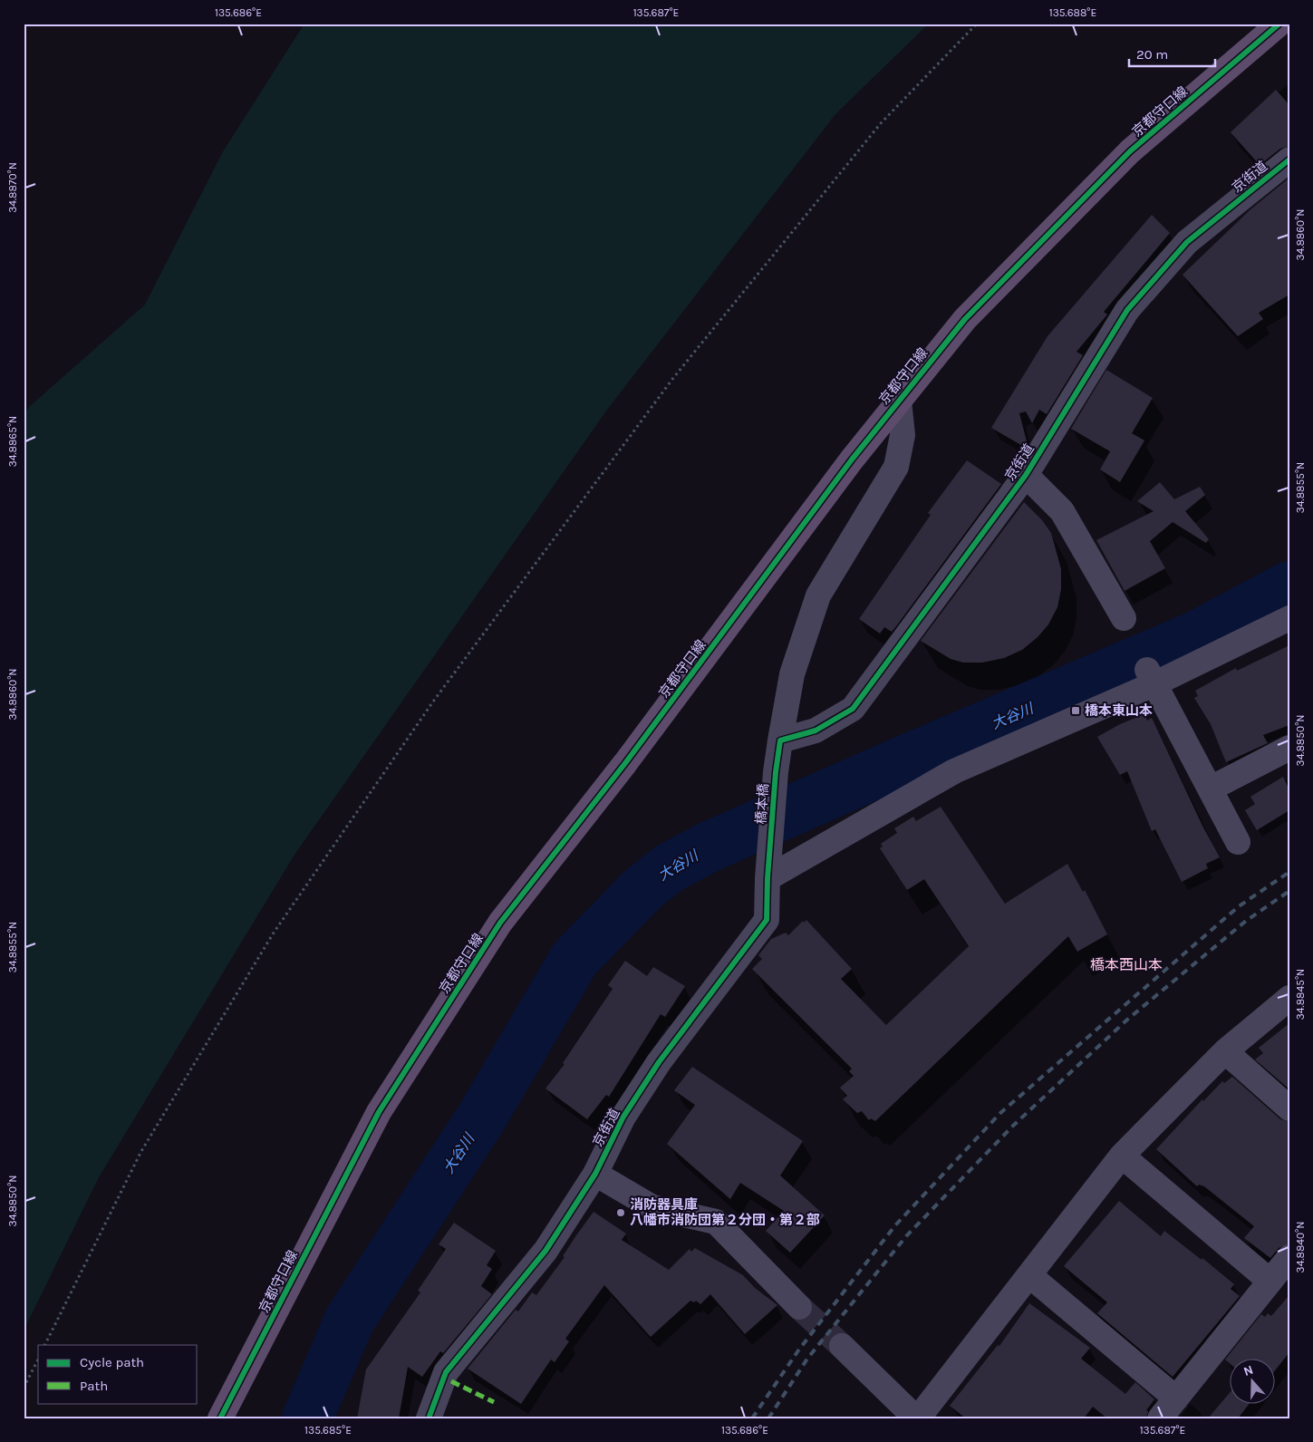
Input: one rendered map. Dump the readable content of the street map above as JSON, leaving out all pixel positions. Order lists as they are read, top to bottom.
{
  "streets": {
    "main road": ["京都守口線"],
    "street": ["京街道", "橋本橋"]
  },
  "crossings": [
    ["京街道", "橋本橋"]
  ],
  "districts": ["橋本西山本"],
  "water": ["大谷川"],
  "places": {
    "transit": ["橋本東山本"],
    "other": ["消防器具庫 八幡市消防団第２分団・第２部"]
  },
  "legend": ["Cycle path", "Path"],
  "scale_bar": "20 m",
  "north": "top",
  "coordinates": [
    "135.686°E",
    "135.687°E",
    "135.688°E",
    "34.8870°N",
    "34.8860°N",
    "34.8865°N",
    "34.8855°N",
    "34.8850°N",
    "34.8845°N",
    "34.8840°N",
    "135.685°E"
  ]
}
